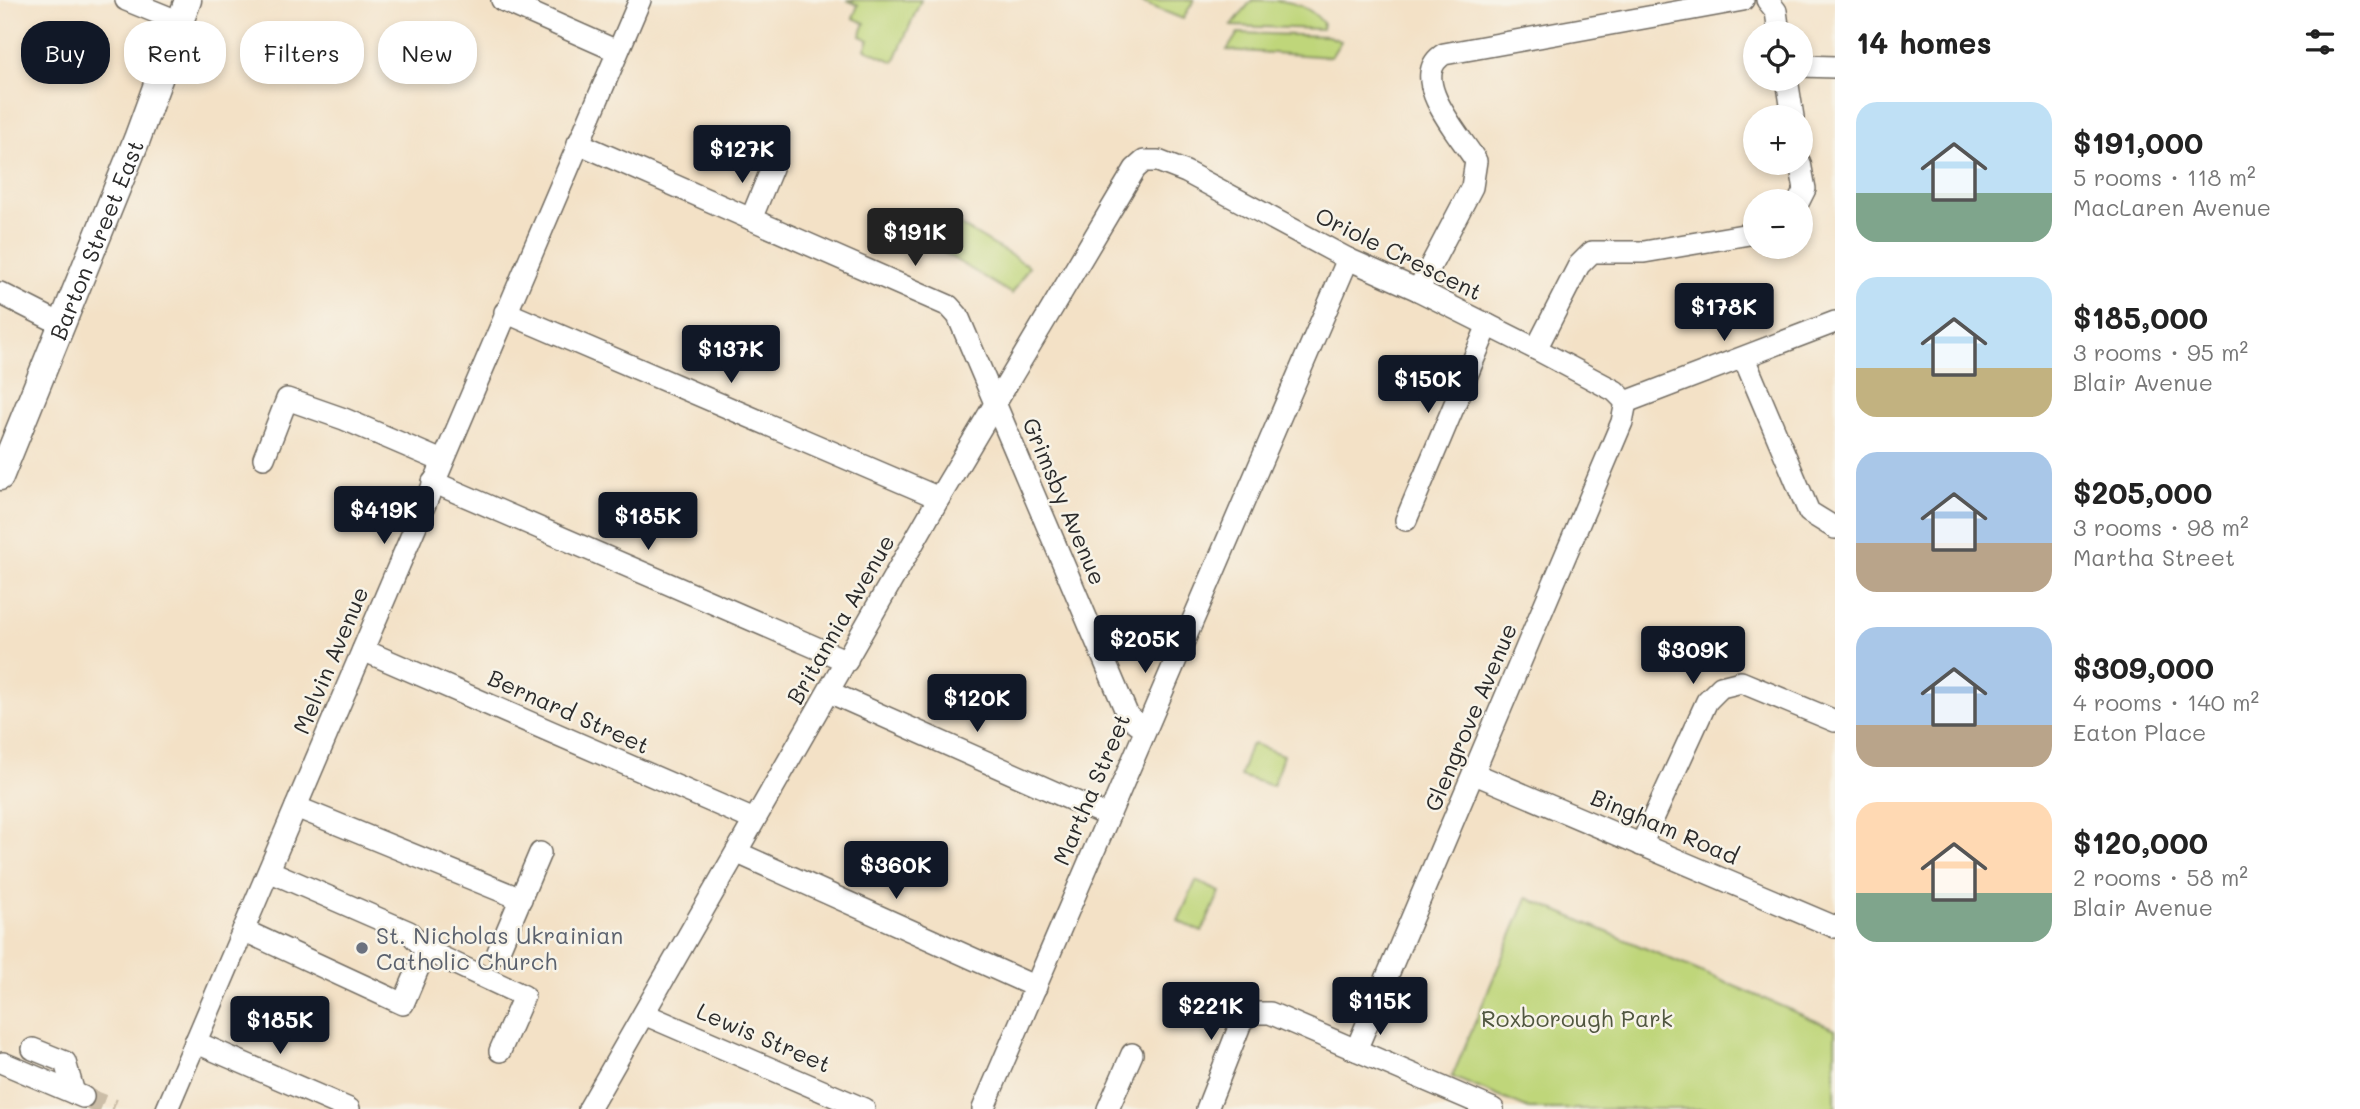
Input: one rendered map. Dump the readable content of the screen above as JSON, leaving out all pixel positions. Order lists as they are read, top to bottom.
{
  "streets": {
    "main road": ["Barton Street East"],
    "street": [
      "Oriole Crescent",
      "Grimsby Avenue",
      "Britannia Avenue",
      "Melvin Avenue",
      "Bernard Street",
      "Glengrove Avenue",
      "Martha Street",
      "Bingham Road",
      "Lewis Street"
    ]
  },
  "crossings": [
    ["Oriole Crescent", "Britannia Avenue"],
    ["Oriole Crescent", "Glengrove Avenue"],
    ["Oriole Crescent", "Martha Street"],
    ["Grimsby Avenue", "Britannia Avenue"],
    ["Grimsby Avenue", "Melvin Avenue"],
    ["Grimsby Avenue", "Martha Street"],
    ["Britannia Avenue", "Bernard Street"],
    ["Britannia Avenue", "Lewis Street"],
    ["Melvin Avenue", "Bernard Street"],
    ["Glengrove Avenue", "Bingham Road"]
  ],
  "parks": ["Roxborough Park"],
  "places": ["St. Nicholas Ukrainian Catholic Church"],
  "page": {
    "heading": "14 homes",
    "map_buttons": ["+", "−"],
    "chip": [
      "Buy",
      "Rent",
      "Filters",
      "New"
    ],
    "list": [
      {
        "name": "$191,000",
        "note": "5 rooms · 118 m² · MacLaren Avenue"
      },
      {
        "name": "$185,000",
        "note": "3 rooms · 95 m² · Blair Avenue"
      },
      {
        "name": "$205,000",
        "note": "3 rooms · 98 m² · Martha Street"
      },
      {
        "name": "$309,000",
        "note": "4 rooms · 140 m² · Eaton Place"
      },
      {
        "name": "$120,000",
        "note": "2 rooms · 58 m² · Blair Avenue"
      }
    ],
    "price": [
      "$127K",
      "$191K",
      "$178K",
      "$137K",
      "$150K",
      "$419K",
      "$185K",
      "$205K",
      "$309K",
      "$120K",
      "$360K",
      "$115K",
      "$221K",
      "$185K"
    ]
  }
}
